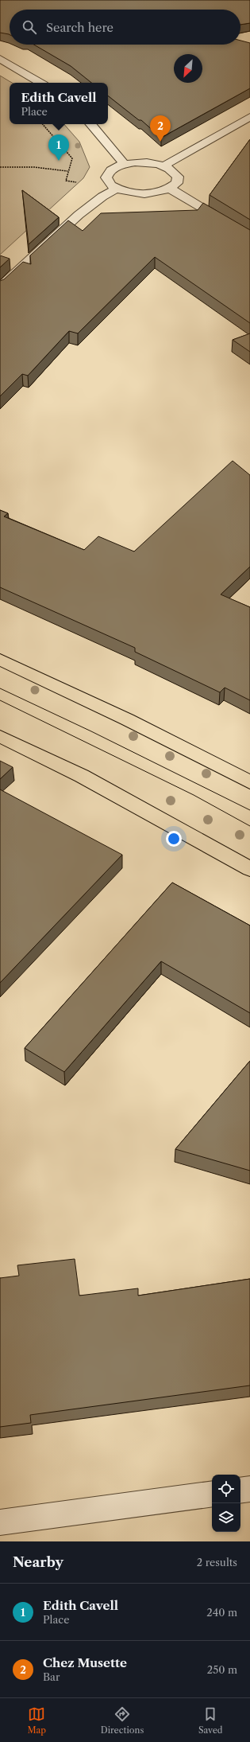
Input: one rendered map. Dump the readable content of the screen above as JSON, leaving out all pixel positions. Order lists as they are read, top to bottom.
{
  "north": "bottom left",
  "page": {
    "search": "Search here",
    "popup": ["Edith Cavell", "Place"],
    "pins": ["2", "1"],
    "heading": ["Nearby", "2 results"],
    "list": [
      {
        "mark": "1",
        "name": "Edith Cavell",
        "note": "Place",
        "value": "240 m"
      },
      {
        "mark": "2",
        "name": "Chez Musette",
        "note": "Bar",
        "value": "250 m"
      }
    ],
    "nav": ["Map", "Directions", "Saved"]
  }
}
